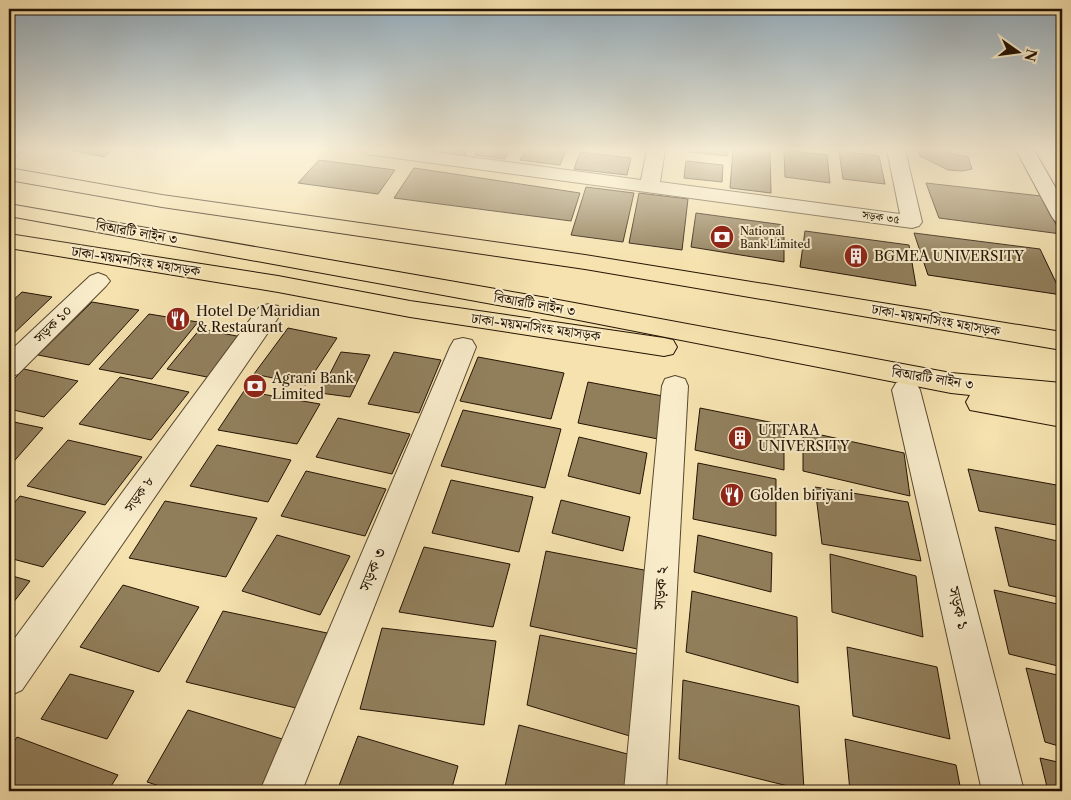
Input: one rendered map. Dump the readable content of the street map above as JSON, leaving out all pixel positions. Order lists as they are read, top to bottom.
{
  "streets": {
    "highway": ["বিআরটি লাইন ৩", "ঢাকা-ময়মনসিংহ মহাসড়ক"],
    "street": [
      "সড়ক ৩৫",
      "সড়ক ১০",
      "সড়ক ৮",
      "সড়ক ৩",
      "সড়ক ২",
      "সড়ক ১"
    ]
  },
  "crossings": [
    ["ঢাকা-ময়মনসিংহ মহাসড়ক", "সড়ক ১"]
  ],
  "places": {
    "bank": ["National Bank Limited", "Agrani Bank Limited"],
    "building": ["BGMEA UNIVERSITY", "UTTARA UNIVERSITY"],
    "restaurant": ["Hotel De Maridian & Restaurant", "Golden biriyani"]
  },
  "north": "right"
}
